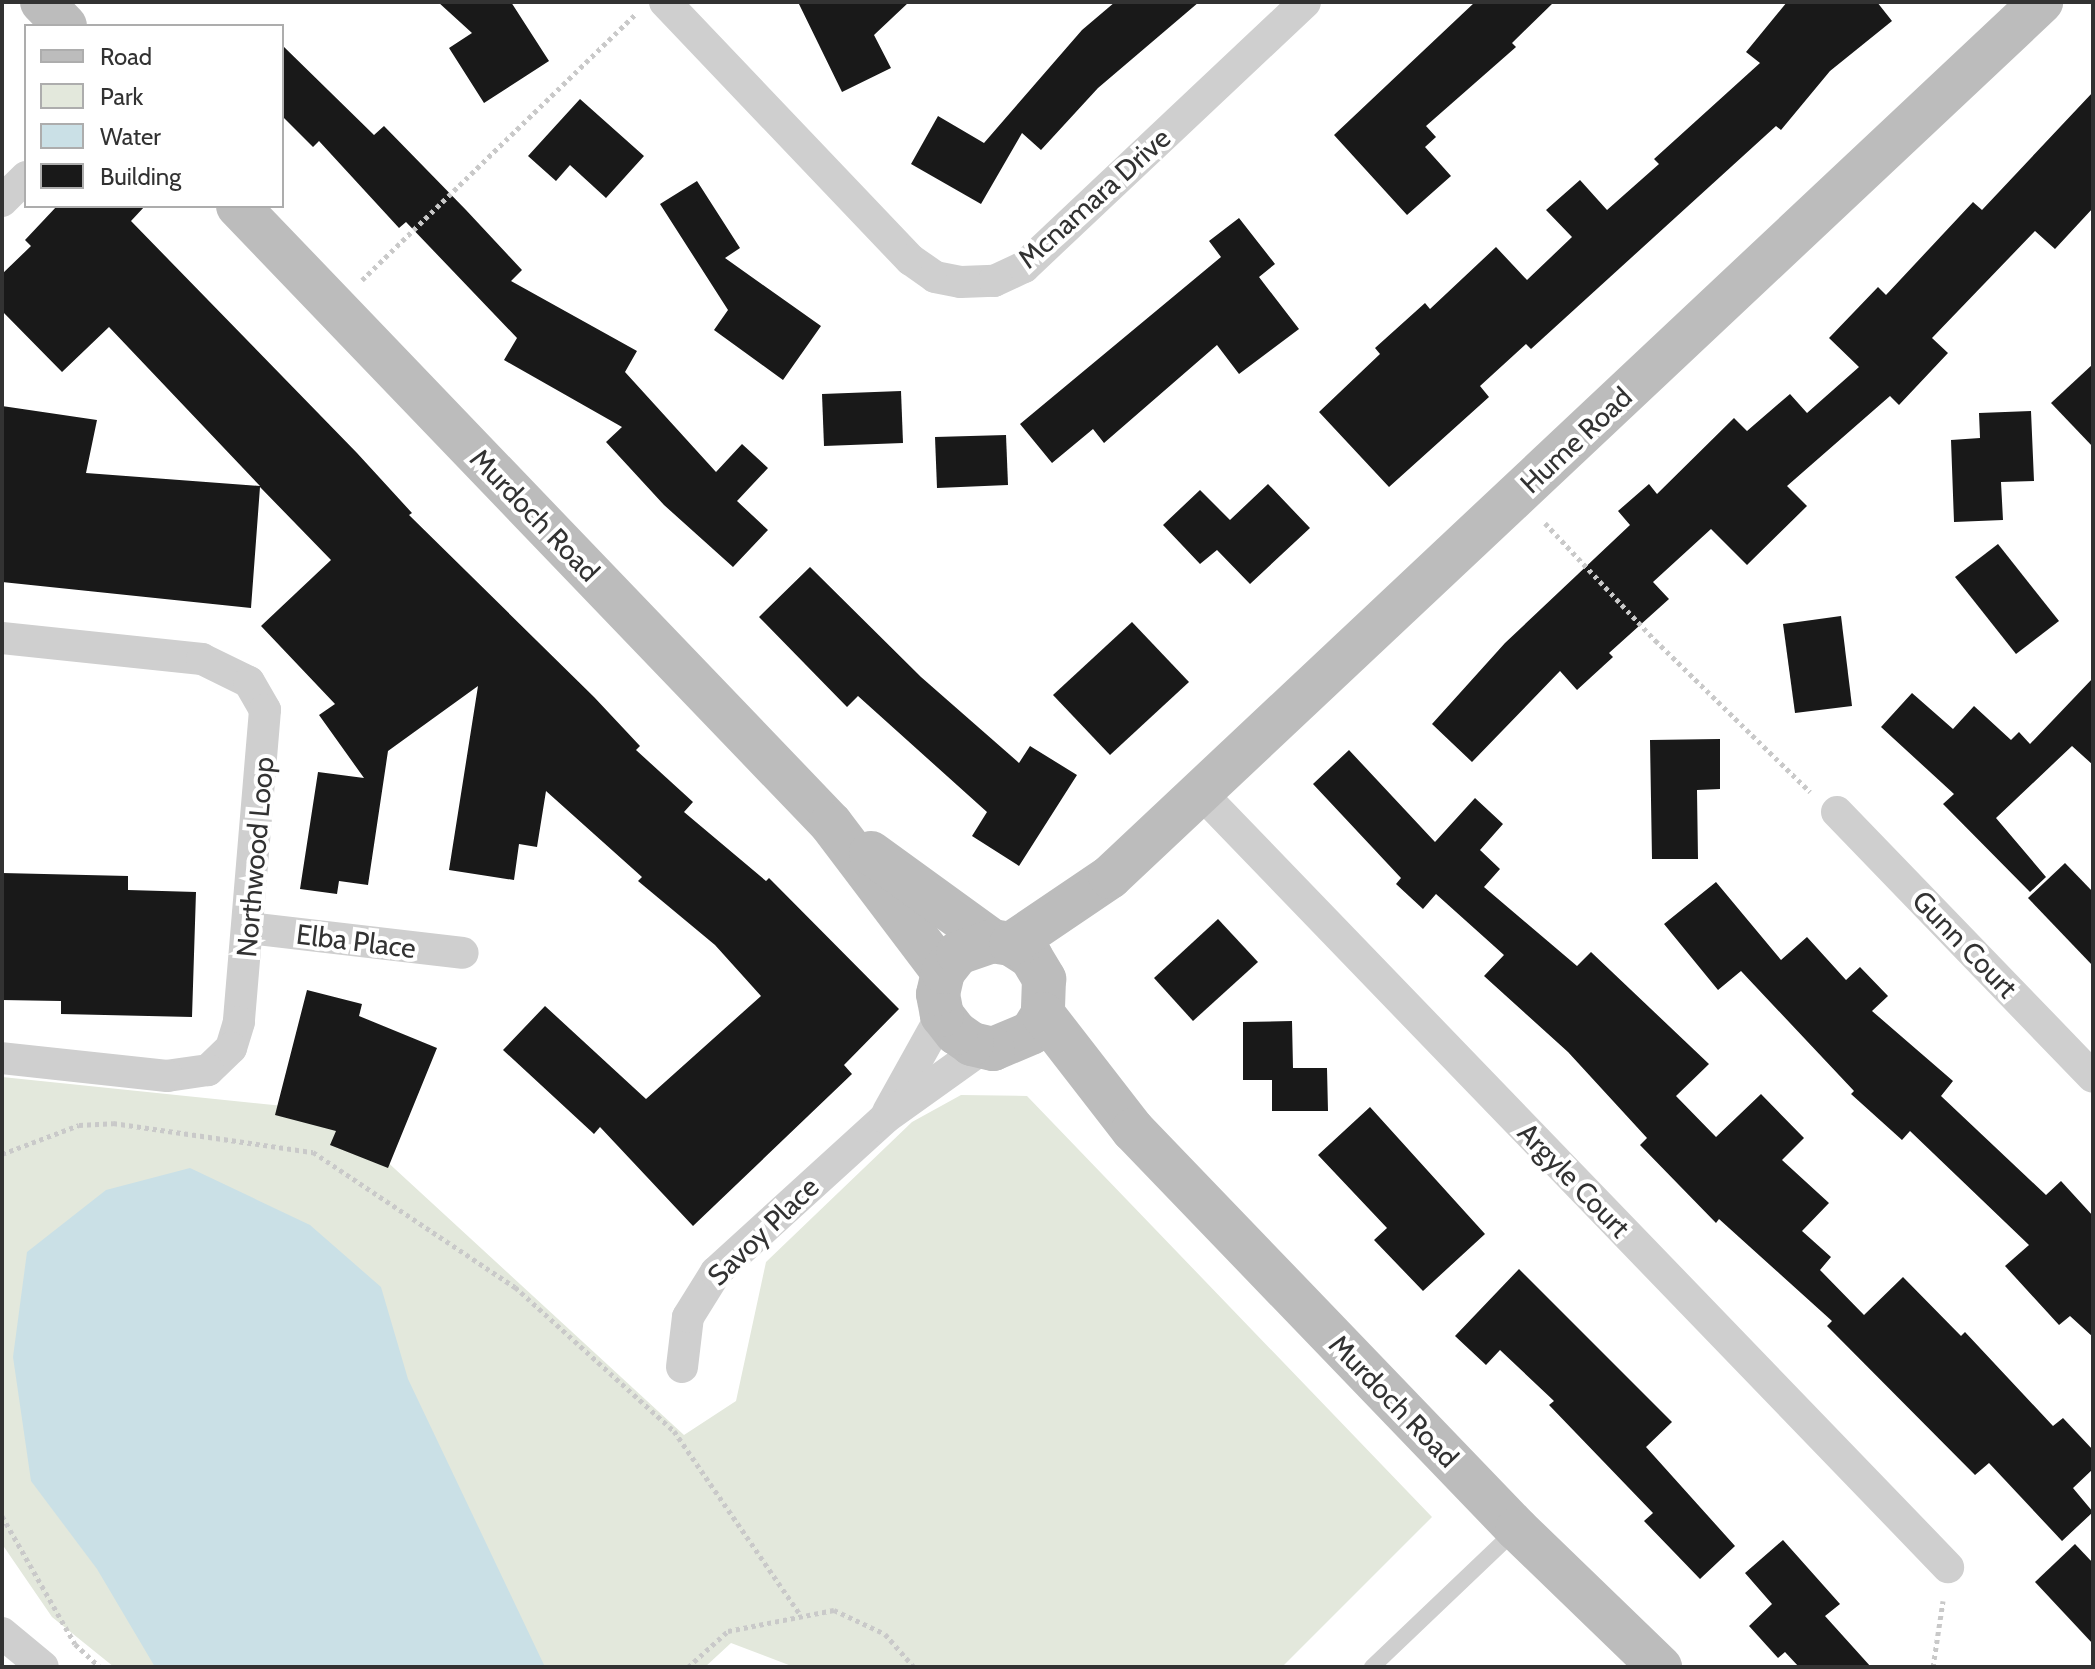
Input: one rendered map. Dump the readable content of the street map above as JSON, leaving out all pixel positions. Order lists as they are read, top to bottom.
{
  "streets": {
    "main road": ["Hume Road", "Murdoch Road"],
    "street": [
      "Mcnamara Drive",
      "Northwood Loop",
      "Elba Place",
      "Gunn Court",
      "Argyle Court",
      "Savoy Place"
    ]
  },
  "crossings": [
    ["Hume Road", "Murdoch Road"],
    ["Hume Road", "Argyle Court"],
    ["Hume Road", "Savoy Place"],
    ["Murdoch Road", "Savoy Place"],
    ["Northwood Loop", "Elba Place"]
  ],
  "legend": [
    "Road",
    "Park",
    "Water",
    "Building"
  ]
}
